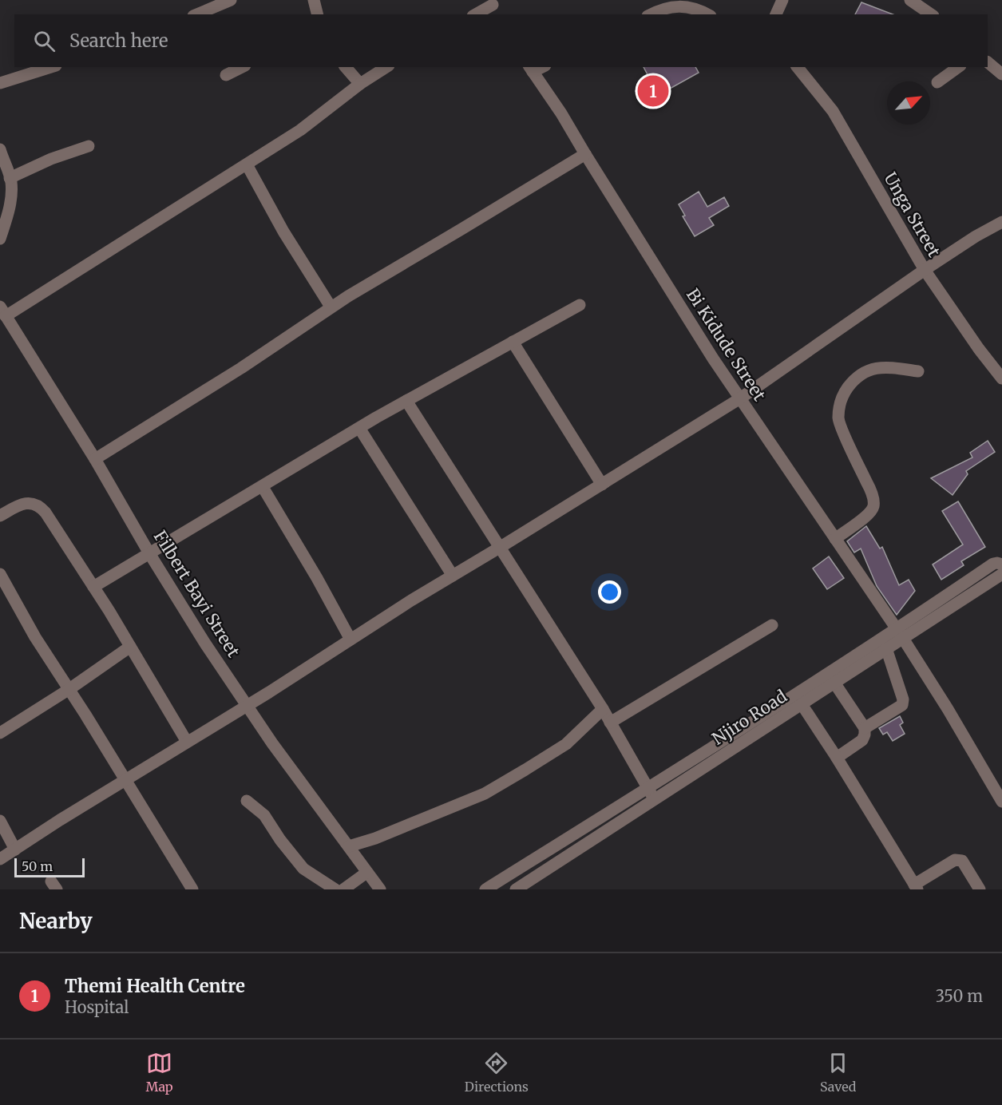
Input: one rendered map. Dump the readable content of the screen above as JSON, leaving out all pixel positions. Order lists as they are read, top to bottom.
{
  "streets": {
    "street": [
      "Unga Street",
      "Bi Kidude Street",
      "Filbert Bayi Street",
      "Njiro Road"
    ]
  },
  "crossings": [
    ["Bi Kidude Street", "Njiro Road"]
  ],
  "scale_bar": "50 m",
  "north": "top right",
  "page": {
    "search": "Search here",
    "pins": "1",
    "scale": "50 m",
    "heading": "Nearby",
    "list": [
      {
        "mark": "1",
        "name": "Themi Health Centre",
        "note": "Hospital",
        "value": "350 m"
      }
    ],
    "nav": ["Map", "Directions", "Saved"]
  }
}
